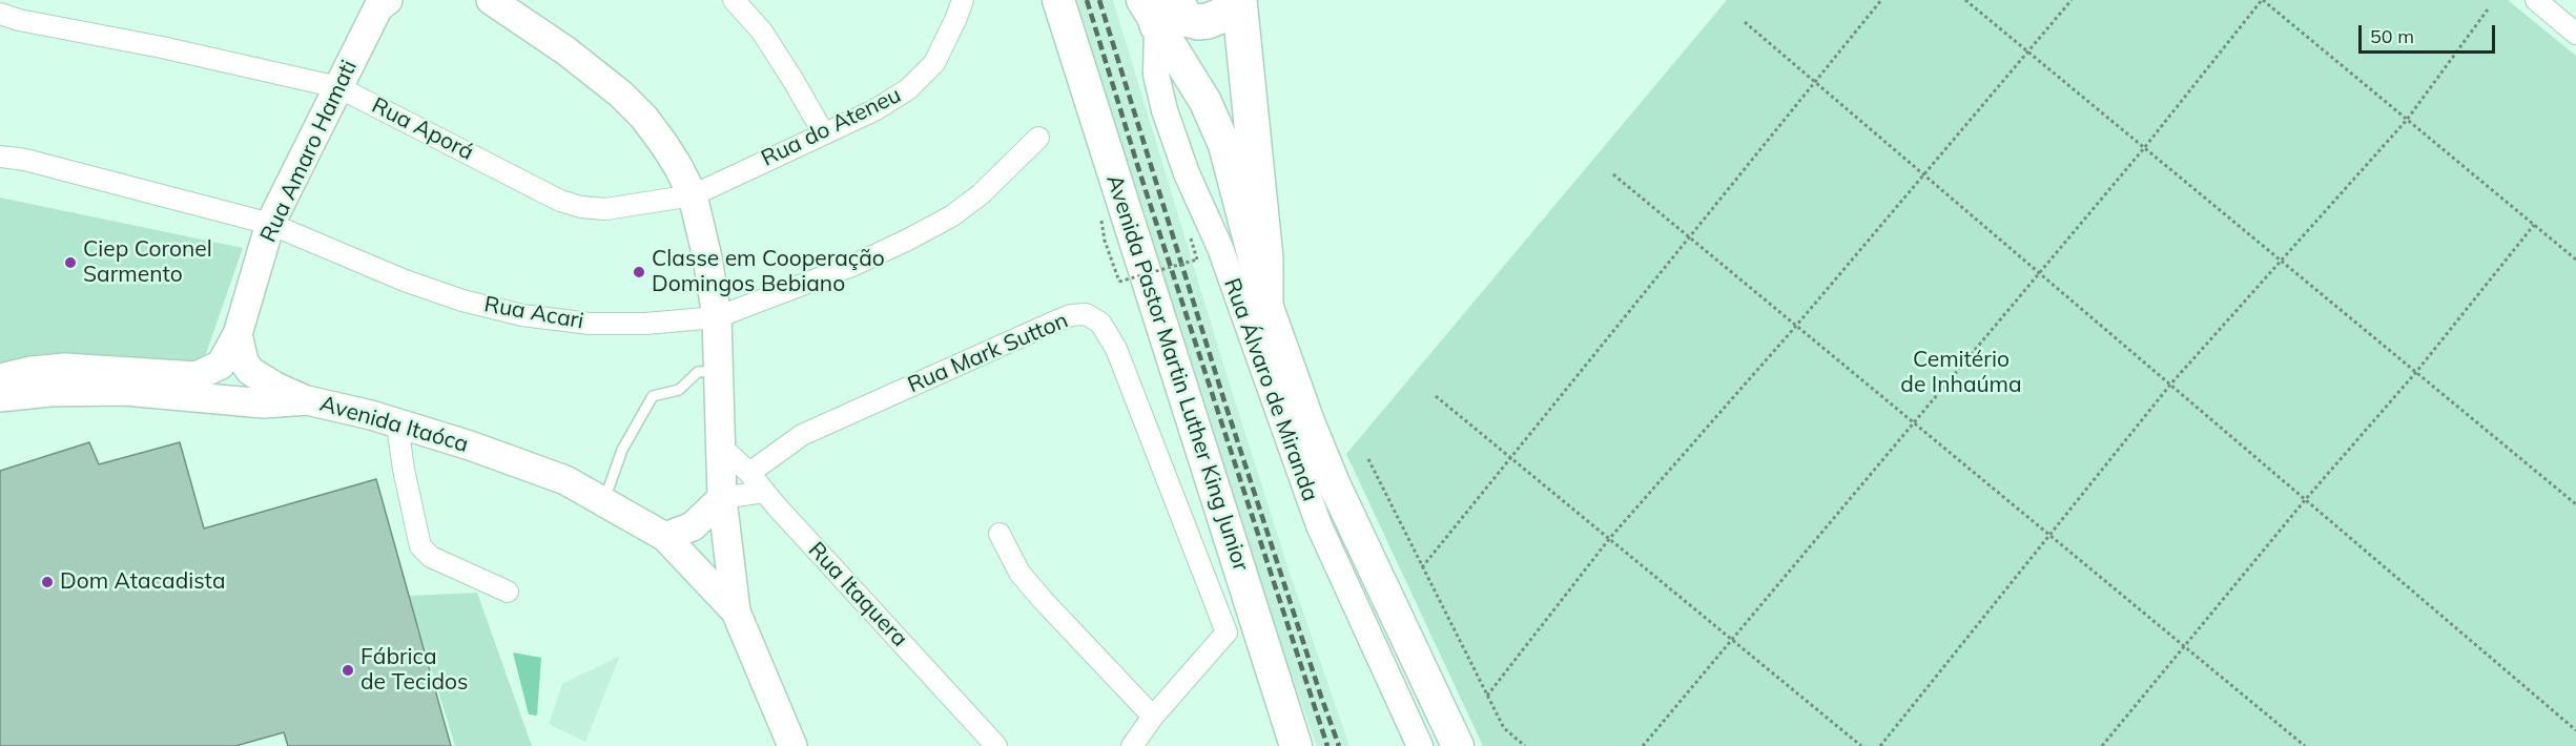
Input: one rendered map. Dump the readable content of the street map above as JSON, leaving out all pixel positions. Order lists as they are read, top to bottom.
{
  "streets": {
    "main road": ["Rua Amaro Hamati", "Avenida Pastor Martin Luther King Junior", "Avenida Itaóca"],
    "street": [
      "Rua do Ateneu",
      "Rua Aporá",
      "Rua Acari",
      "Rua Mark Sutton",
      "Rua Álvaro de Miranda",
      "Rua Itaquera"
    ]
  },
  "crossings": [
    ["Rua do Ateneu", "Rua Aporá"],
    ["Rua Aporá", "Rua Amaro Hamati"],
    ["Rua Amaro Hamati", "Rua Acari"],
    ["Rua Mark Sutton", "Rua Itaquera"]
  ],
  "parks": ["Cemitério de Inhaúma"],
  "places": [
    "Ciep Coronel Sarmento",
    "Classe em Cooperação Domingos Bebiano",
    "Dom Atacadista",
    "Fábrica de Tecidos"
  ],
  "scale_bar": "50 m"
}
